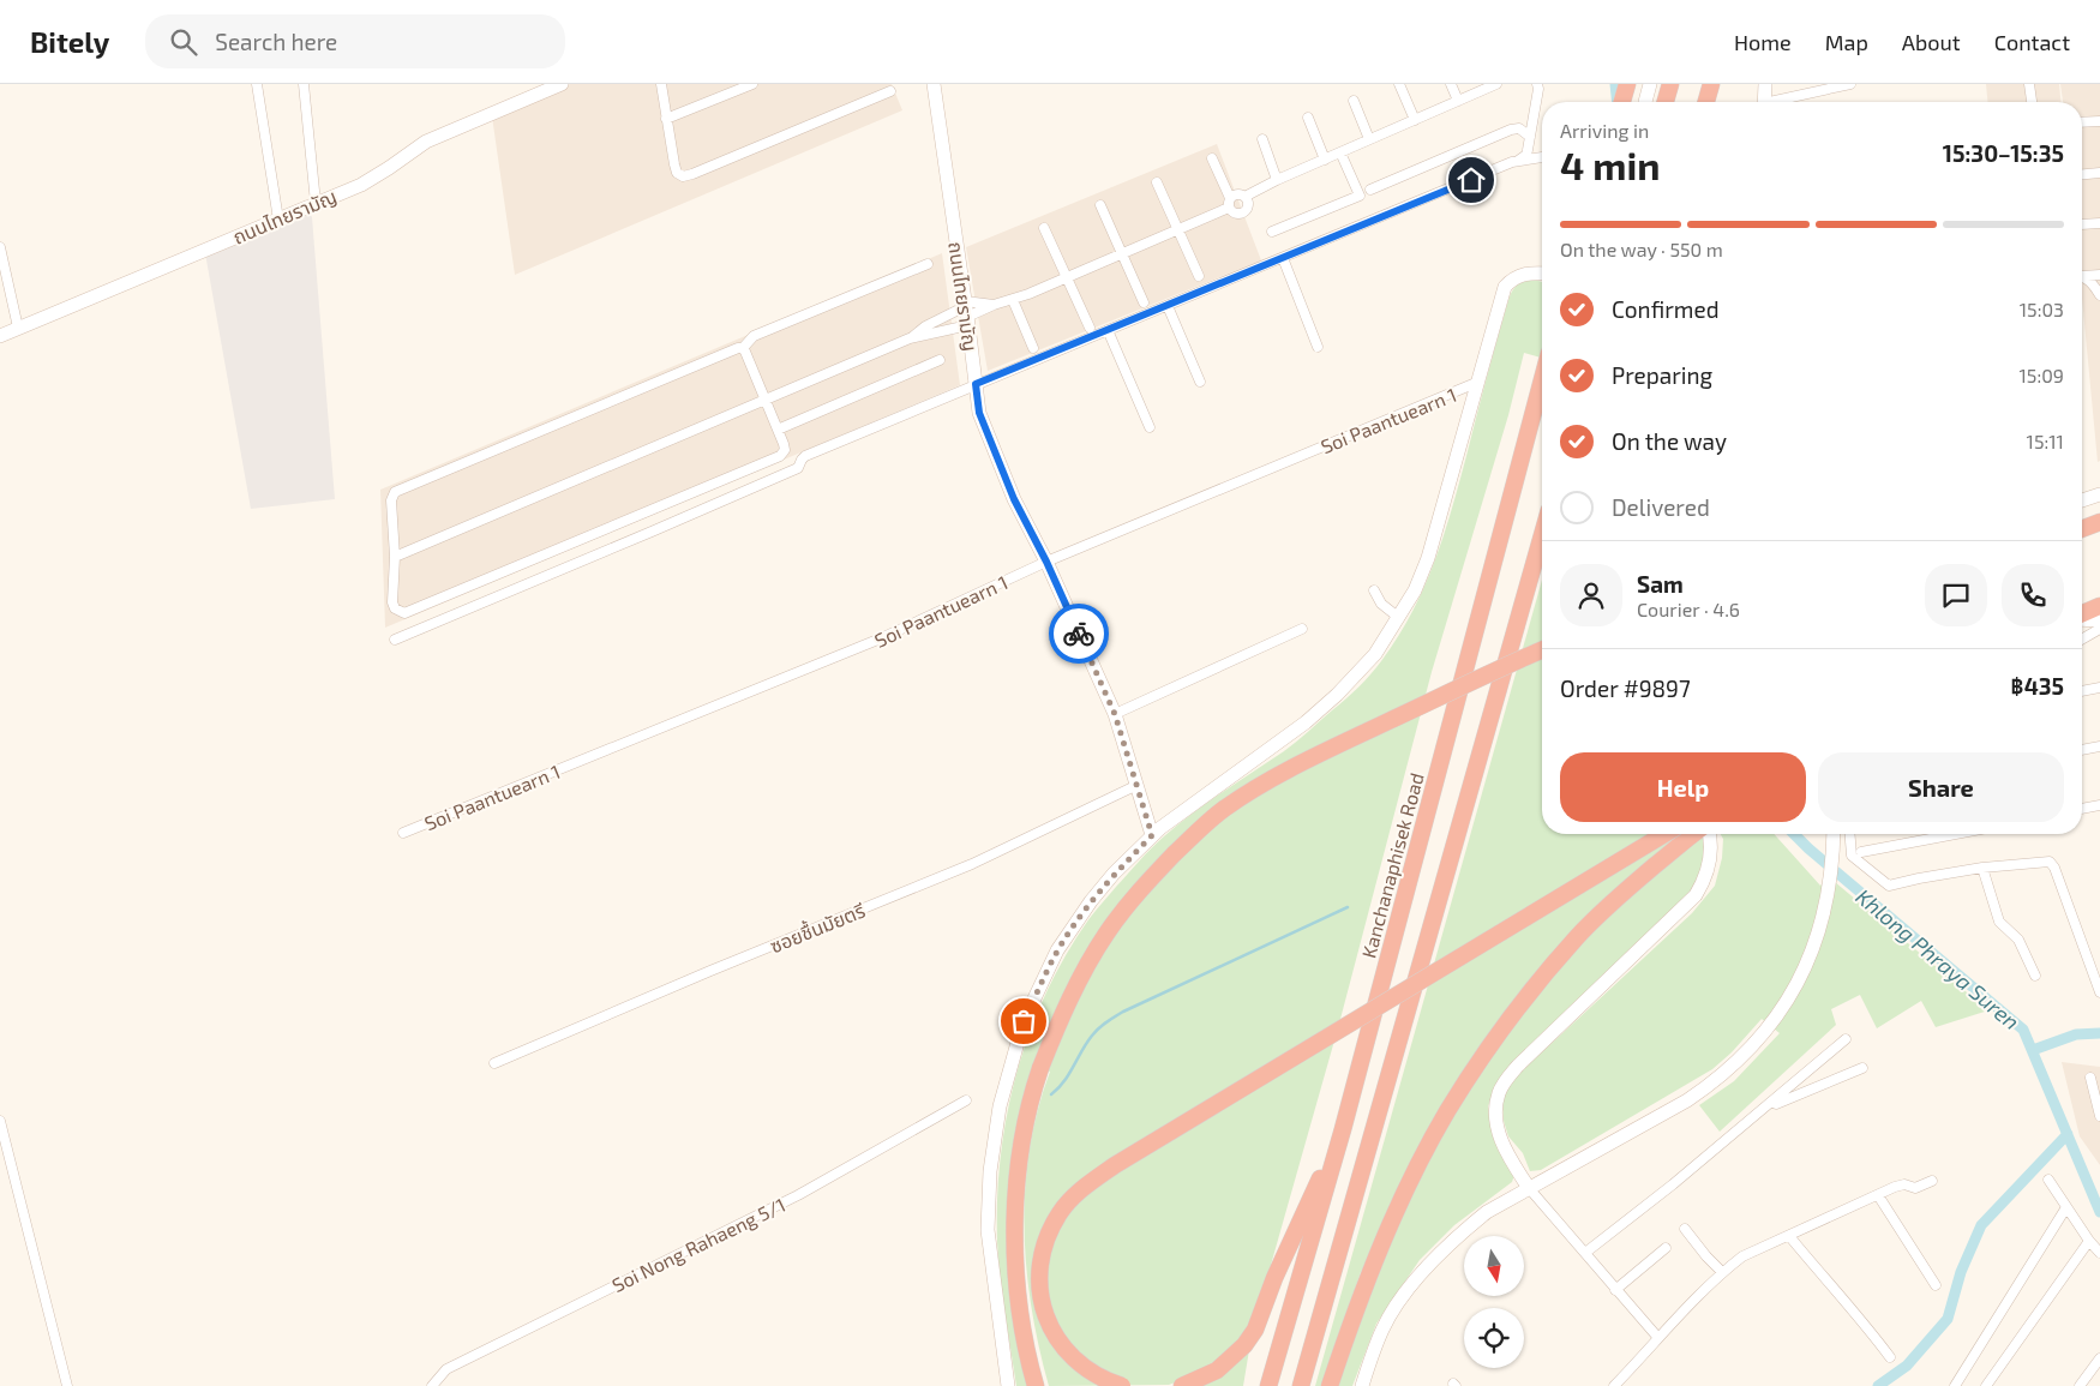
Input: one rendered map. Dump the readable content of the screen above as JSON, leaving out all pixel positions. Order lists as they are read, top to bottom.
{
  "streets": {
    "highway": ["Kanchanaphisek Road"],
    "main road": ["ถนนไทยรามัญ"],
    "street": ["Soi Paantuearn 1", "ซอยชื้นมัยตรี", "Soi Nong Rahaeng 5/1"]
  },
  "crossings": [
    ["ถนนไทยรามัญ", "Soi Paantuearn 1"],
    ["ถนนไทยรามัญ", "ซอยชื้นมัยตรี"]
  ],
  "water": ["Khlong Phraya Suren"],
  "north": "bottom",
  "page": {
    "header": "Bitely",
    "search": "Search here",
    "nav": [
      "Home",
      "Map",
      "About",
      "Contact"
    ],
    "heading": ["4 min", "Arriving in", "15:30–15:35"],
    "panel": [
      "Sam",
      "Courier · 4.6",
      "Order #9897",
      "฿435"
    ],
    "bar": "On the way · 550 m",
    "list": [
      ["Confirmed", "15:03"],
      ["Preparing", "15:09"],
      ["On the way", "15:11"],
      "Delivered"
    ],
    "buttons": ["Help", "Share"]
  }
}
